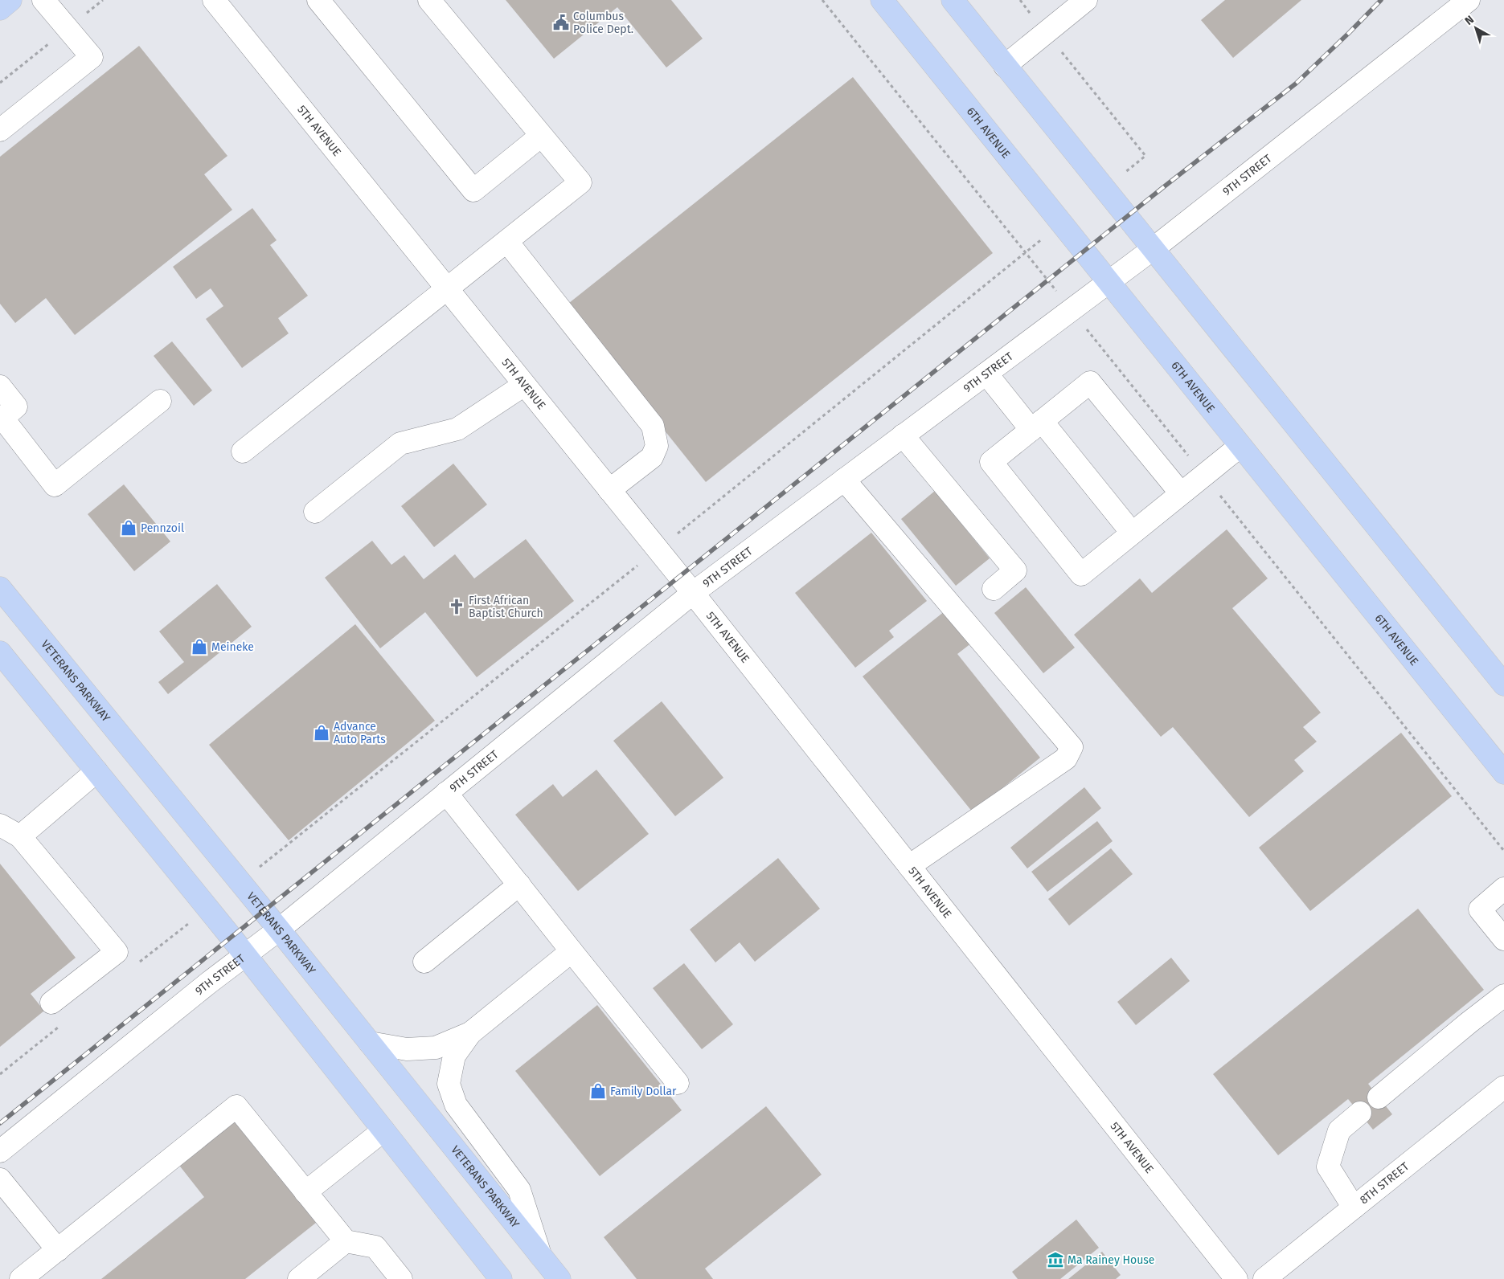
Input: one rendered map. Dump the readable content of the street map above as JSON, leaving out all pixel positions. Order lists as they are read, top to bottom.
{
  "streets": {
    "main road": ["6TH AVENUE", "VETERANS PARKWAY"],
    "street": ["5TH AVENUE", "9TH STREET", "8TH STREET"]
  },
  "crossings": [
    ["5TH AVENUE", "9TH STREET"],
    ["6TH AVENUE", "9TH STREET"],
    ["9TH STREET", "VETERANS PARKWAY"]
  ],
  "places": {
    "public building": ["Columbus Police Dept."],
    "shop": [
      "Pennzoil",
      "Meineke",
      "Advance Auto Parts",
      "Family Dollar"
    ],
    "church": ["First African Baptist Church"],
    "museum": ["Ma Rainey House"]
  },
  "north": "top left"
}
